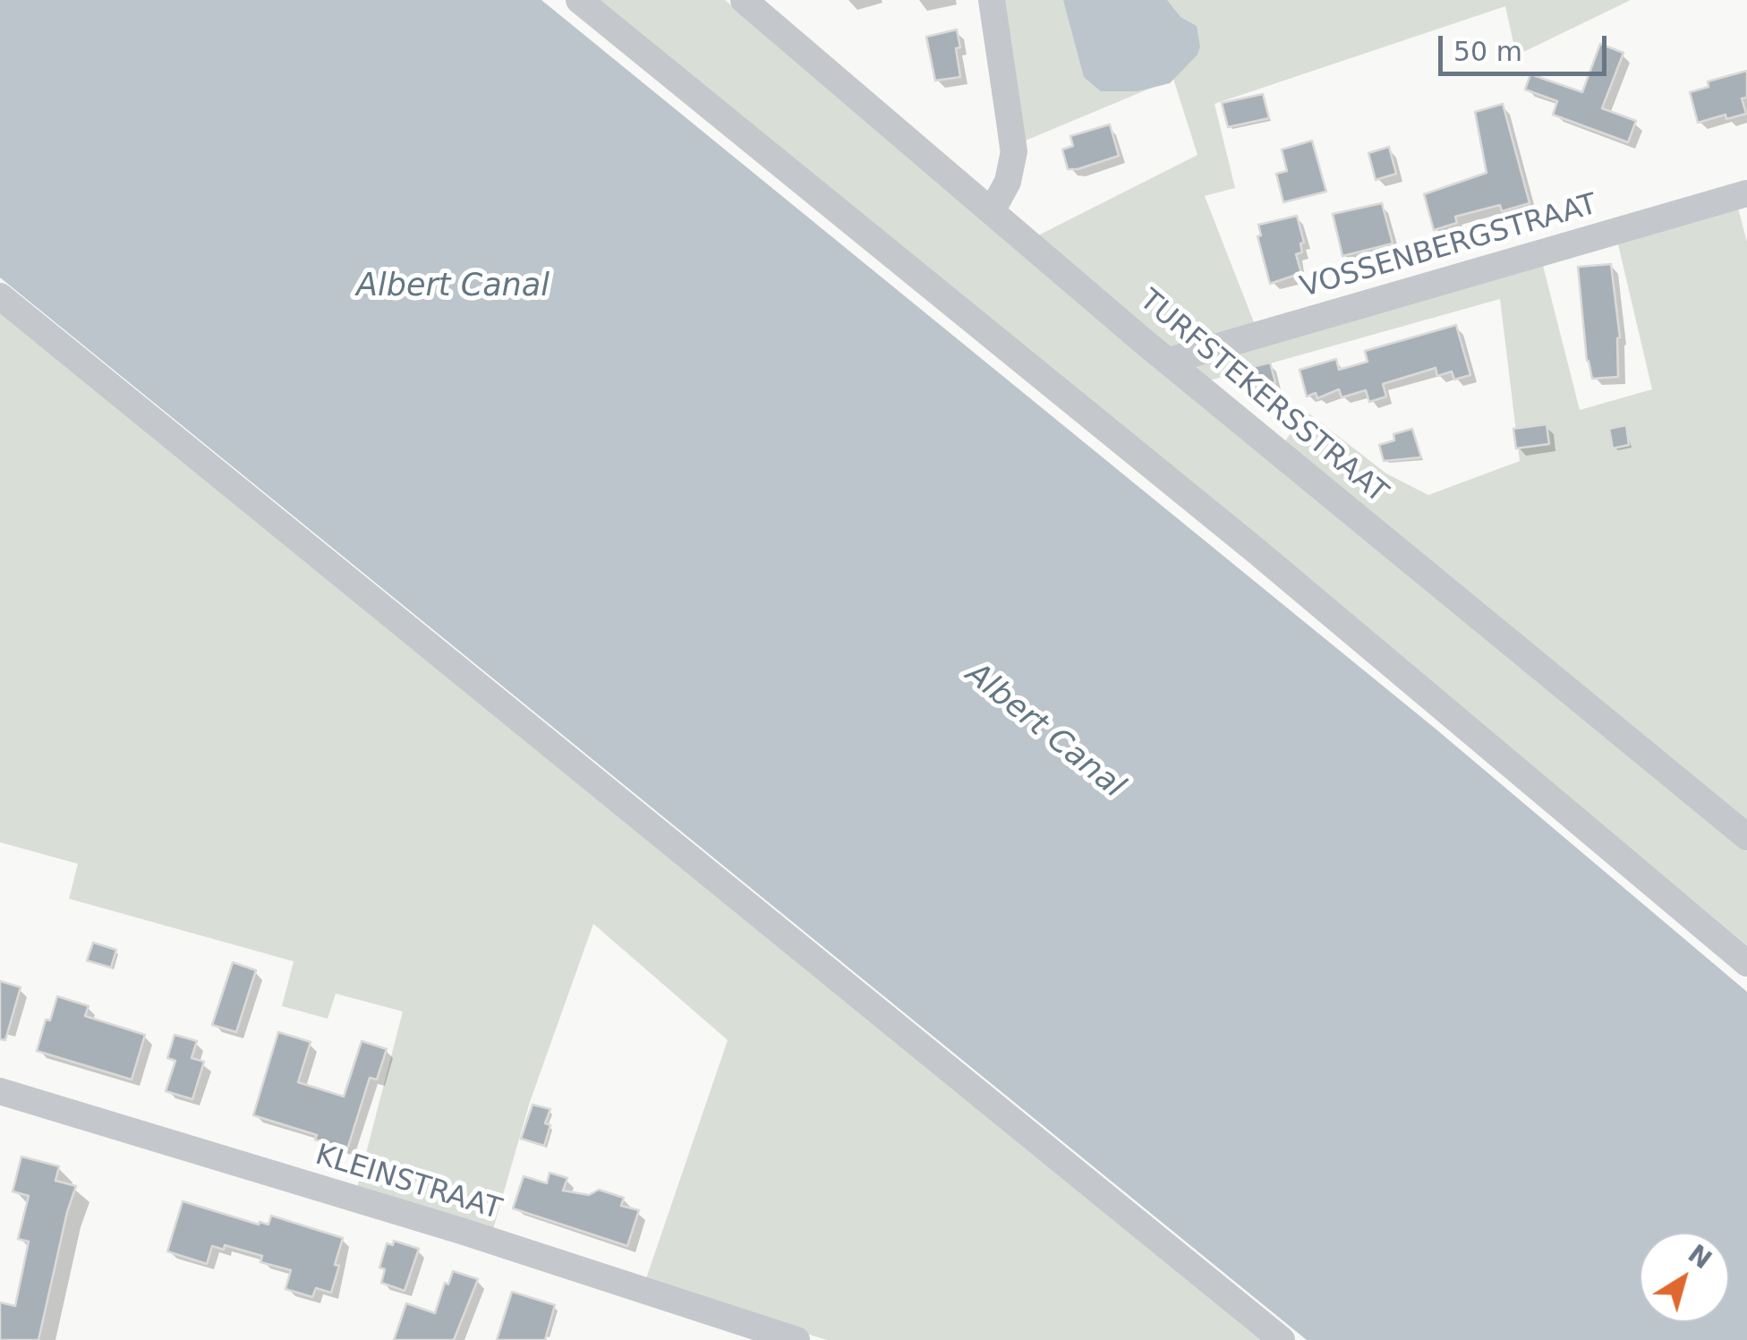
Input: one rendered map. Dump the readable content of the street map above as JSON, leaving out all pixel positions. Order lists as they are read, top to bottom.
{
  "streets": {
    "street": ["VOSSENBERGSTRAAT", "TURFSTEKERSSTRAAT", "KLEINSTRAAT"]
  },
  "crossings": [
    ["VOSSENBERGSTRAAT", "TURFSTEKERSSTRAAT"]
  ],
  "water": ["Albert Canal"],
  "scale_bar": "50 m",
  "north": "top right"
}
